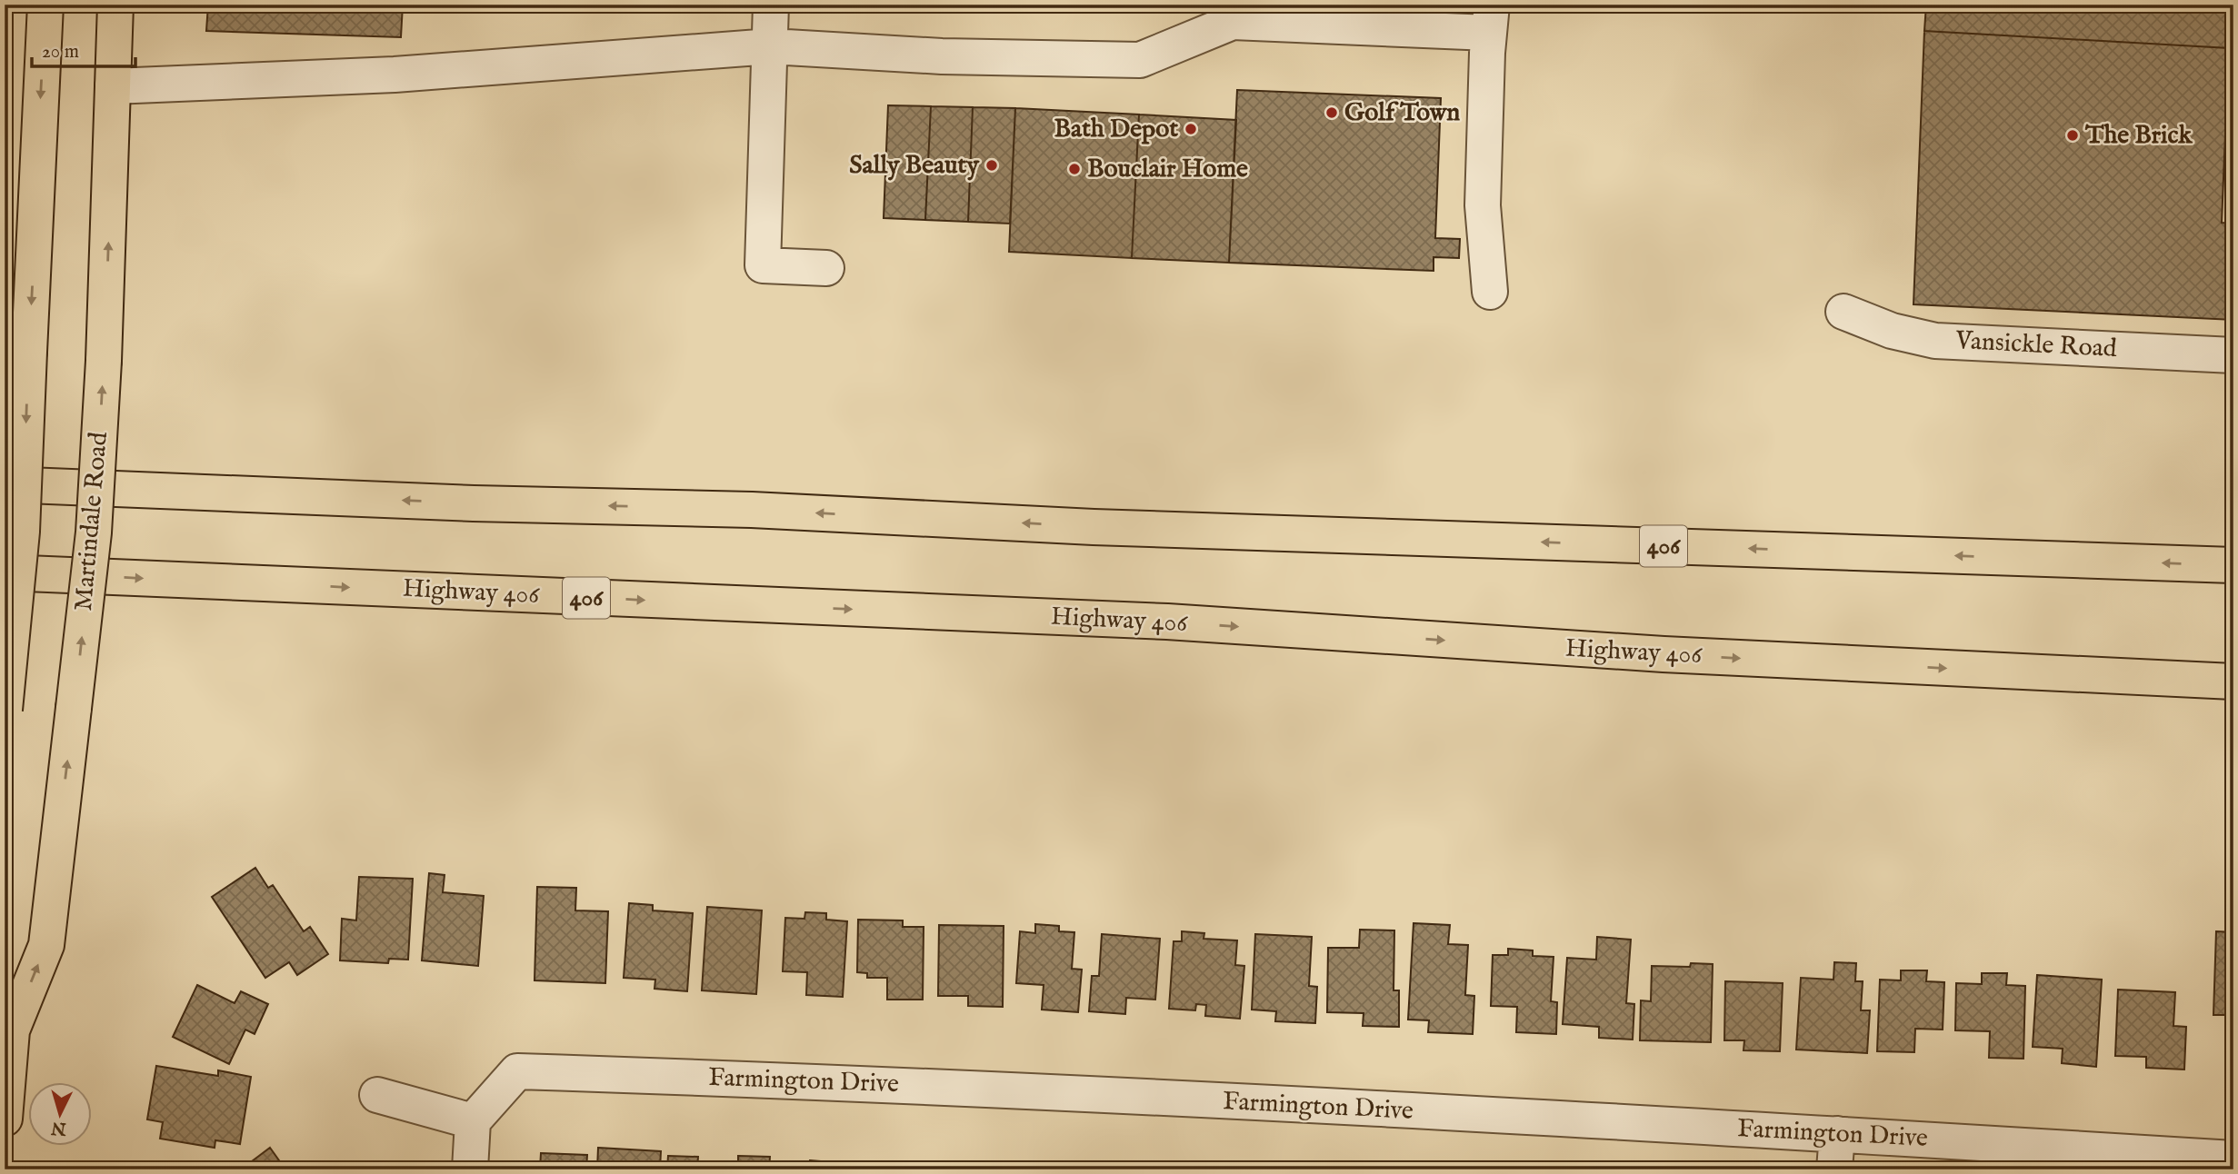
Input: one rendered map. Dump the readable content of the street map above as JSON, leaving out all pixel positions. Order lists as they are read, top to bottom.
{
  "streets": {
    "main road": ["Martindale Road", "406", "Highway 406"],
    "street": ["Vansickle Road", "Farmington Drive"]
  },
  "places": [
    "Golf Town",
    "Bath Depot",
    "The Brick",
    "Sally Beauty",
    "Bouclair Home"
  ],
  "scale_bar": "20 m",
  "north": "bottom"
}
